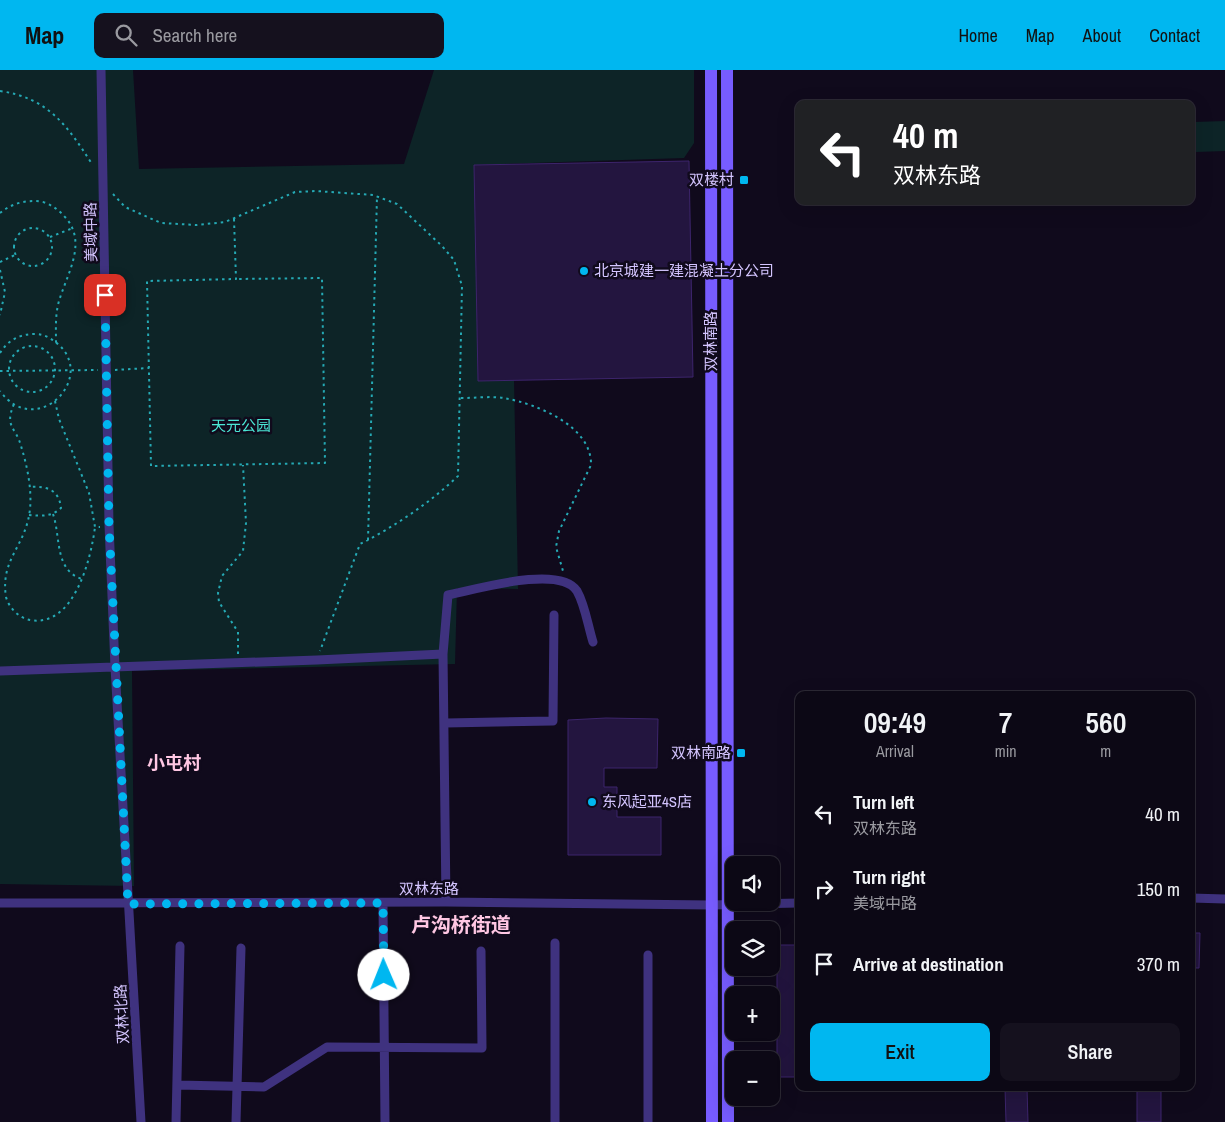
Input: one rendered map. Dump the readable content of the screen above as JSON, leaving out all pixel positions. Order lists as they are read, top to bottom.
{
  "streets": {
    "street": [
      "美域中路",
      "双林南路",
      "双林东路",
      "双林北路"
    ]
  },
  "crossings": [
    ["美域中路", "双林东路"],
    ["美域中路", "双林北路"],
    ["双林南路", "双林东路"],
    ["双林东路", "双林北路"]
  ],
  "districts": ["小屯村", "卢沟桥街道"],
  "parks": ["天元公园"],
  "places": {
    "transit": ["双楼村", "双林南路"],
    "other": ["北京城建一建混凝土分公司", "东风起亚4S店"]
  },
  "page": {
    "header": "Map",
    "search": "Search here",
    "nav": [
      "Home",
      "Map",
      "About",
      "Contact"
    ],
    "turn": ["40 m", "双林东路"],
    "eta": [
      "09:49",
      "Arrival",
      "7",
      "min",
      "560",
      "m"
    ],
    "list": [
      {
        "name": "Turn left",
        "note": "双林东路",
        "value": "40 m"
      },
      {
        "name": "Turn right",
        "note": "美域中路",
        "value": "150 m"
      },
      {
        "name": "Arrive at destination",
        "value": "370 m"
      }
    ],
    "map_buttons": ["+", "−"],
    "buttons": ["Exit", "Share"]
  }
}
